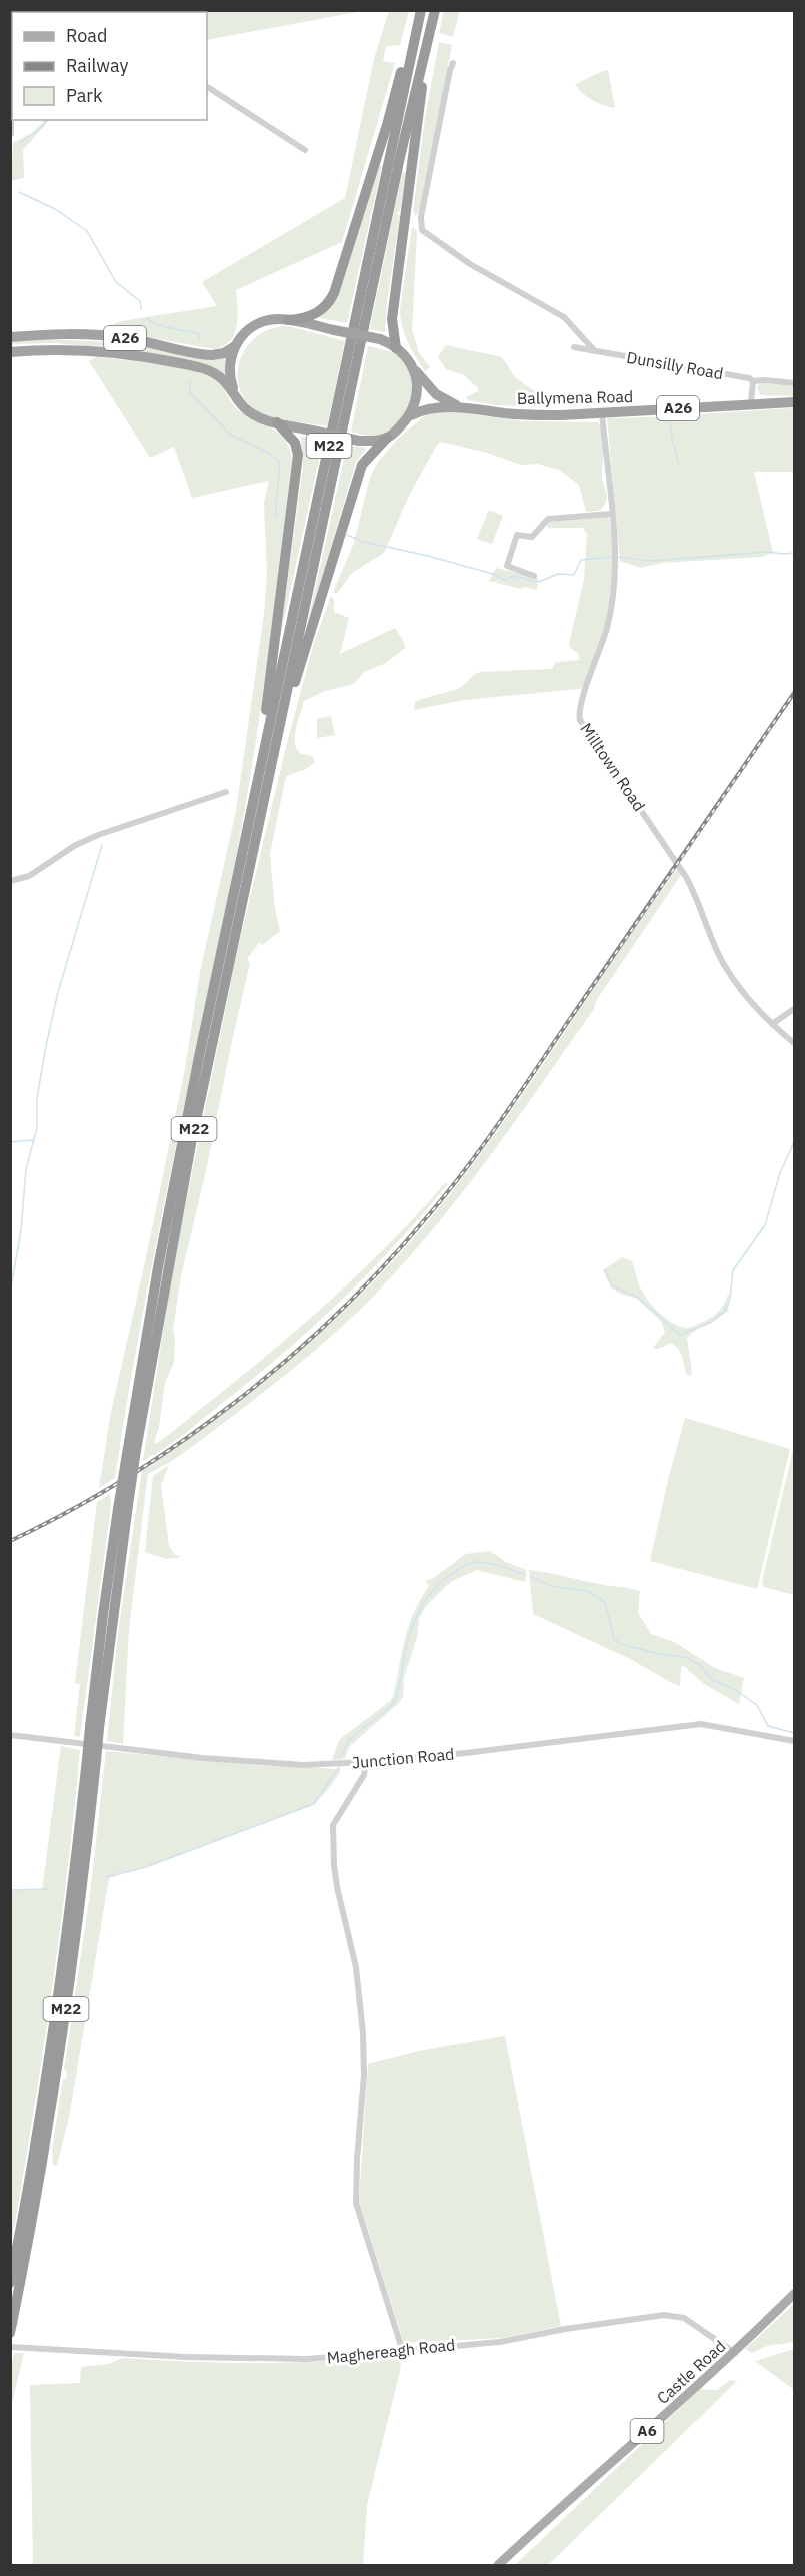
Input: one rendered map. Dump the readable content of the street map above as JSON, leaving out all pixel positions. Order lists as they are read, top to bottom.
{
  "streets": {
    "highway": ["A26", "Ballymena Road", "M22"],
    "main road": ["Castle Road", "A6"],
    "street": [
      "Dunsilly Road",
      "Milltown Road",
      "Junction Road",
      "Maghereagh Road"
    ]
  },
  "crossings": [
    ["A26", "Ballymena Road"],
    ["Ballymena Road", "Milltown Road"],
    ["Maghereagh Road", "Castle Road"]
  ],
  "legend": ["Road", "Railway", "Park"]
}
